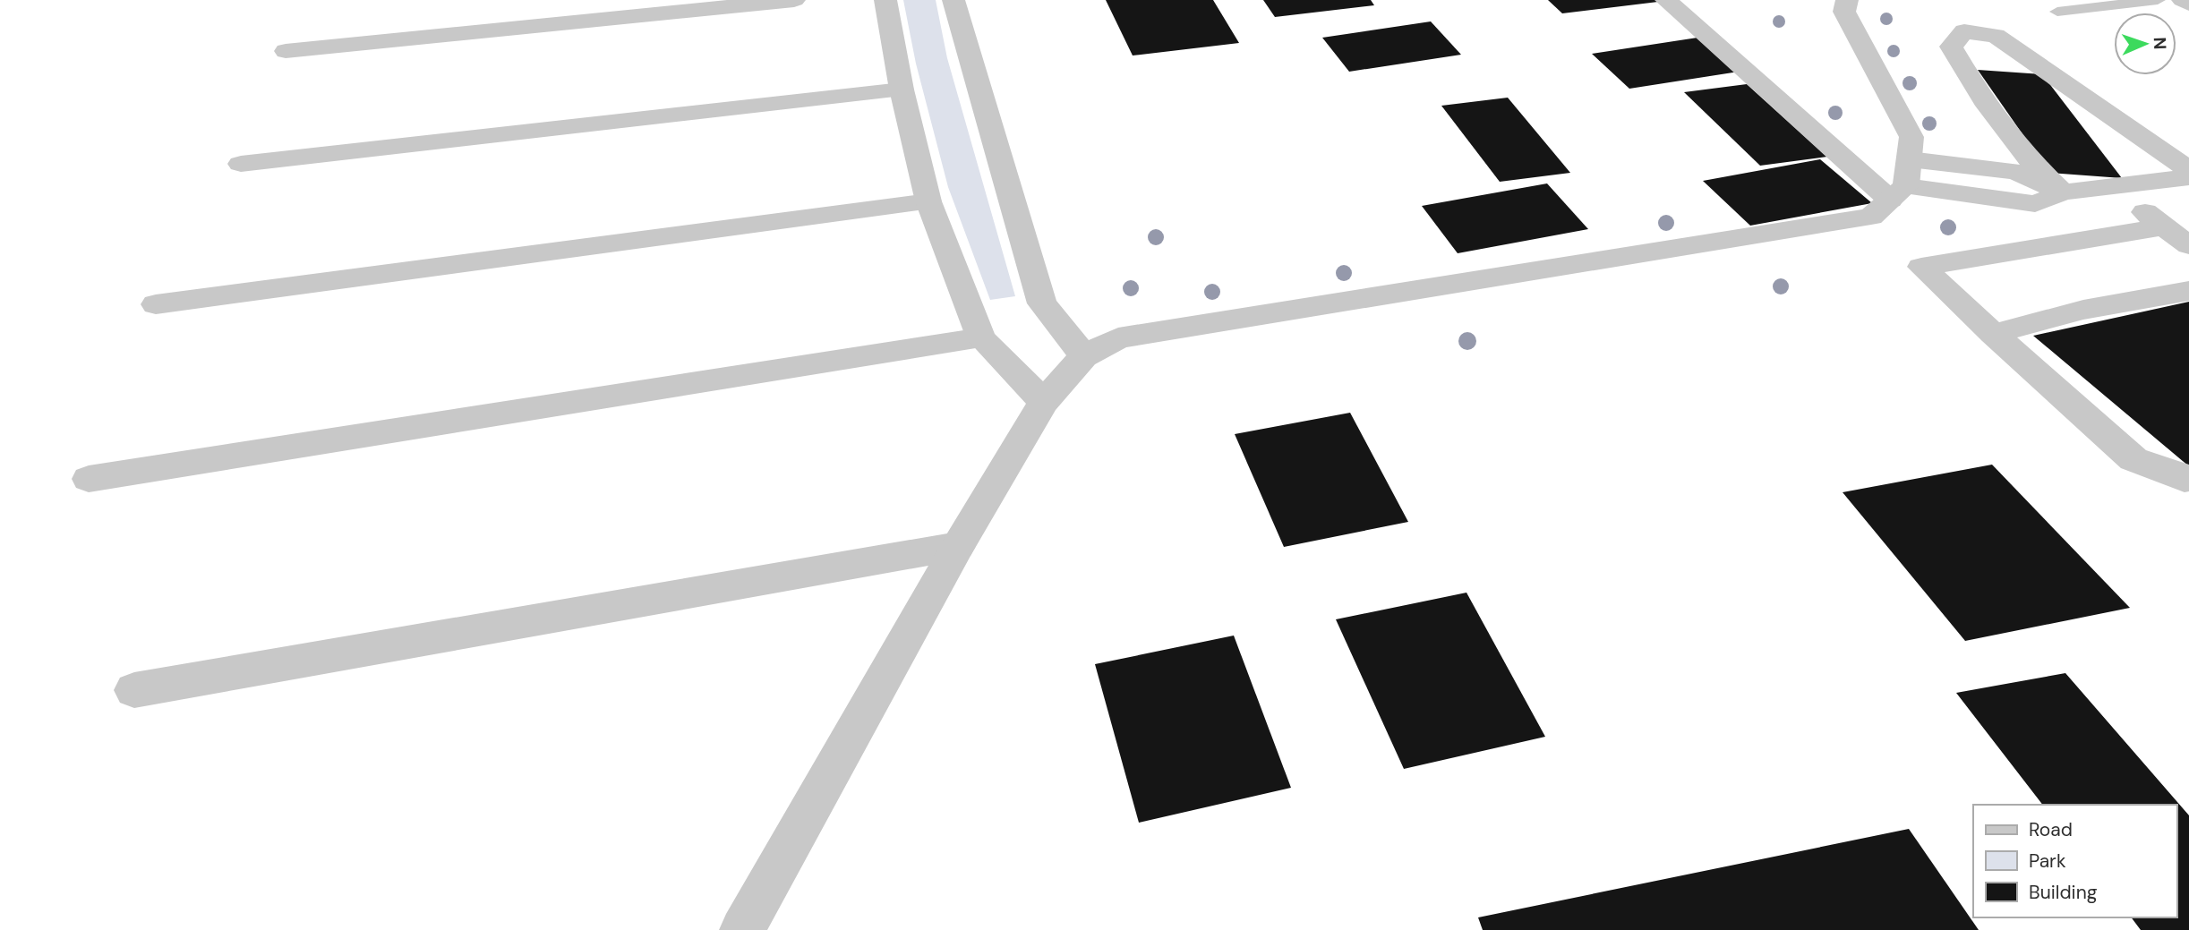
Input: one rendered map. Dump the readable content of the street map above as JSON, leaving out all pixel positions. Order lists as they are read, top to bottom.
{
  "legend": ["Road", "Park", "Building"],
  "north": "right"
}
